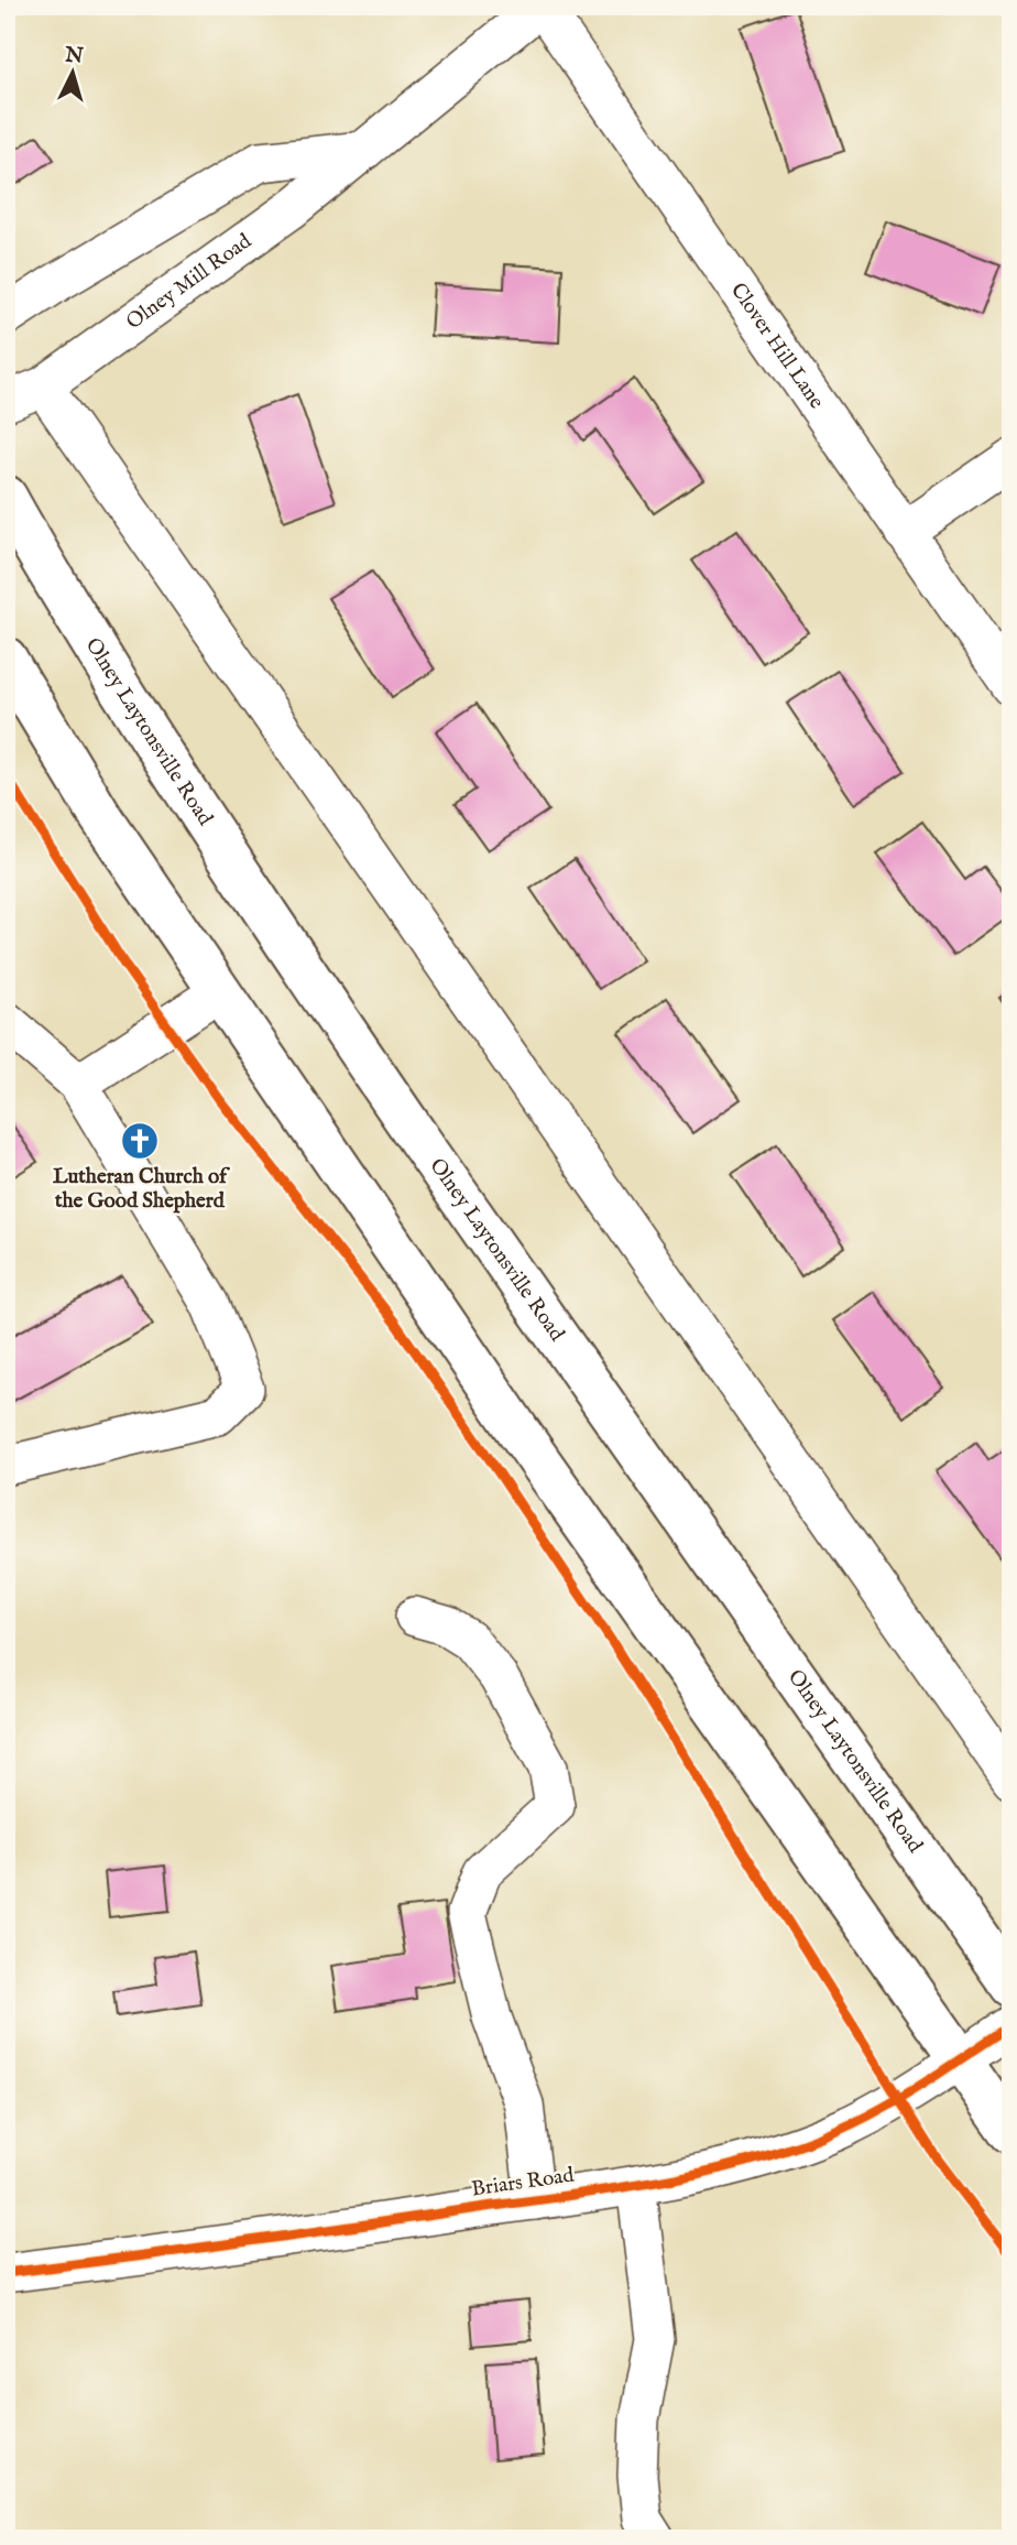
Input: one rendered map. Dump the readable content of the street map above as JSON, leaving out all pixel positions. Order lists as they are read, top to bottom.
{
  "streets": {
    "main road": ["Olney Laytonsville Road"],
    "street": ["Olney Mill Road", "Clover Hill Lane", "Briars Road"]
  },
  "crossings": [
    ["Olney Mill Road", "Clover Hill Lane"]
  ],
  "places": {
    "church": ["Lutheran Church of the Good Shepherd"]
  },
  "north": "top"
}
